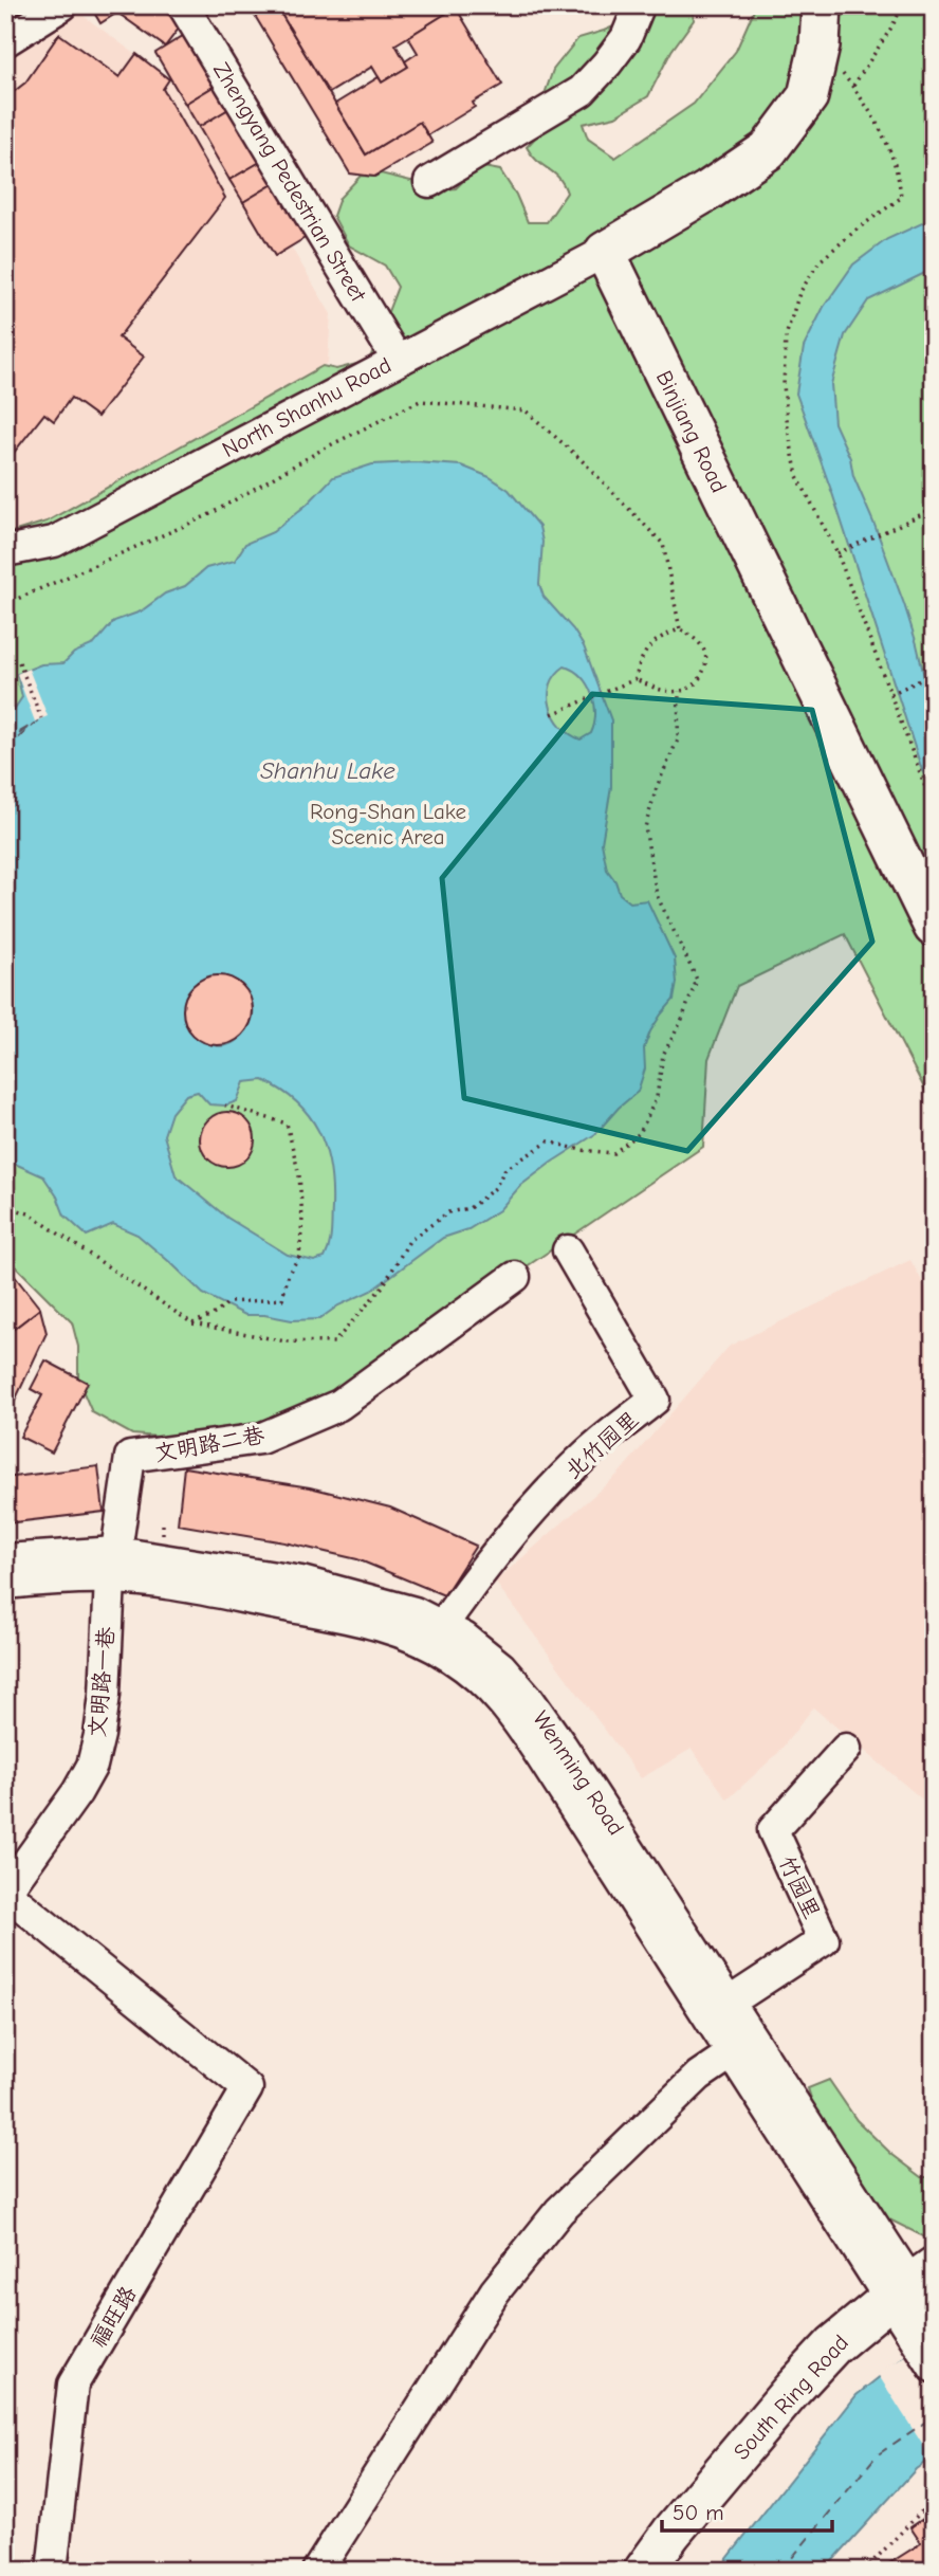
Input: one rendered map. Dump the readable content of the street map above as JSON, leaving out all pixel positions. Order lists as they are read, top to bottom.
{
  "streets": {
    "main road": ["Binjiang Road", "South Ring Road"],
    "street": [
      "Zhengyang Pedestrian Street",
      "North Shanhu Road",
      "文明路二巷",
      "北竹园里",
      "文明路一巷",
      "Wenming Road",
      "竹园里",
      "福旺路"
    ]
  },
  "crossings": [
    ["Zhengyang Pedestrian Street", "North Shanhu Road"],
    ["North Shanhu Road", "Binjiang Road"],
    ["文明路二巷", "文明路一巷"],
    ["文明路二巷", "Wenming Road"],
    ["北竹园里", "Wenming Road"],
    ["文明路一巷", "Wenming Road"],
    ["文明路一巷", "福旺路"],
    ["Wenming Road", "竹园里"],
    ["Wenming Road", "South Ring Road"]
  ],
  "water": ["Shanhu Lake"],
  "parks": ["Rong-Shan Lake Scenic Area"],
  "scale_bar": "50 m"
}
